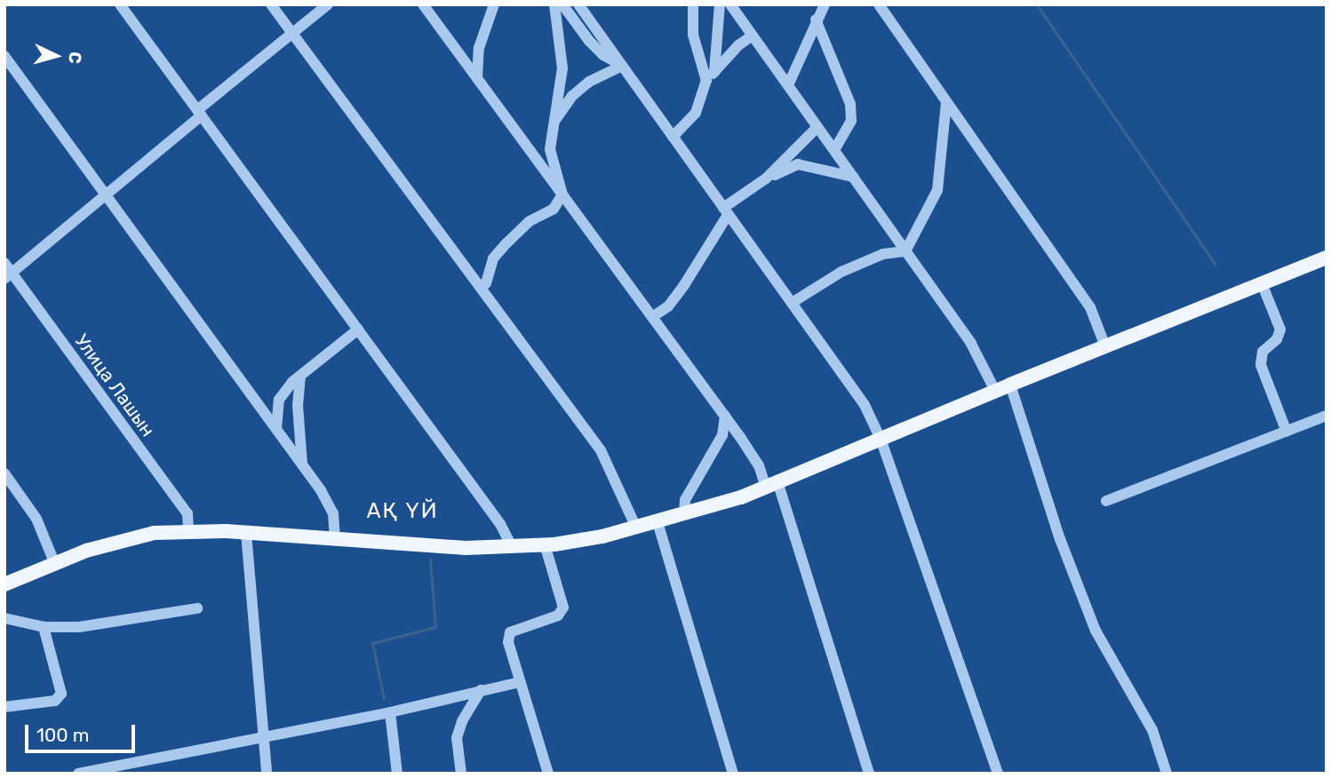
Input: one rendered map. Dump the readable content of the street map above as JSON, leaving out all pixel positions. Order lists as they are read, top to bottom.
{
  "streets": {
    "street": ["Улица Лашын"]
  },
  "districts": ["АҚ ҮЙ"],
  "scale_bar": "100 m",
  "north": "right"
}
